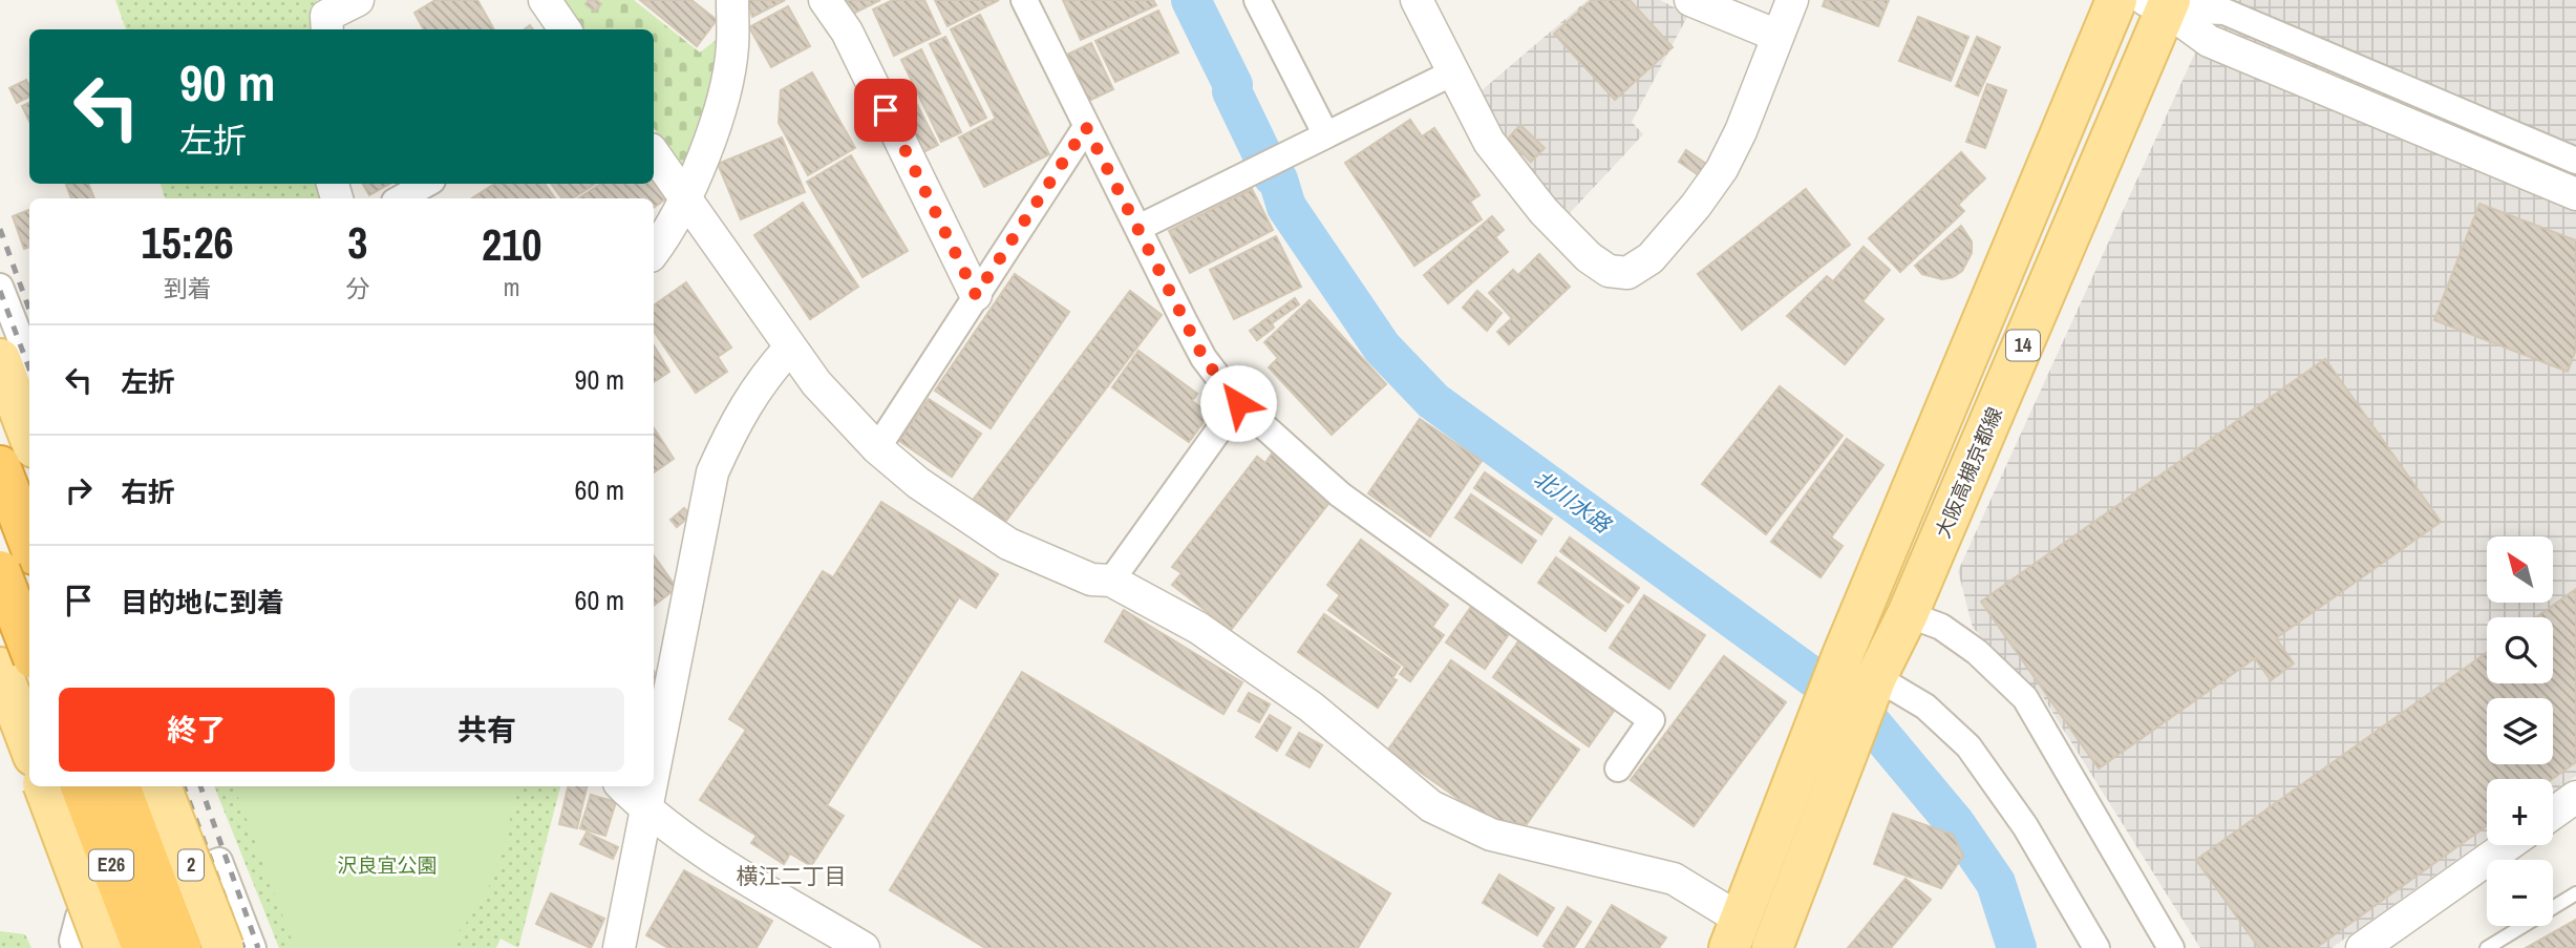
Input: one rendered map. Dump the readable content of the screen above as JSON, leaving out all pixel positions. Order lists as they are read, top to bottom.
{
  "streets": {
    "highway": ["E26"],
    "main road": ["14", "大阪高槻京都線", "2"]
  },
  "districts": ["横江二丁目"],
  "water": ["北川水路"],
  "parks": ["沢良宜公園"],
  "north": "top left",
  "page": {
    "turn": ["90 m", "左折"],
    "eta": [
      "15:26",
      "到着",
      "3",
      "分",
      "210",
      "m"
    ],
    "list": [
      {
        "name": "左折",
        "value": "90 m"
      },
      {
        "name": "右折",
        "value": "60 m"
      },
      {
        "name": "目的地に到着",
        "value": "60 m"
      }
    ],
    "map_buttons": ["+", "−"],
    "buttons": ["終了", "共有"]
  }
}
